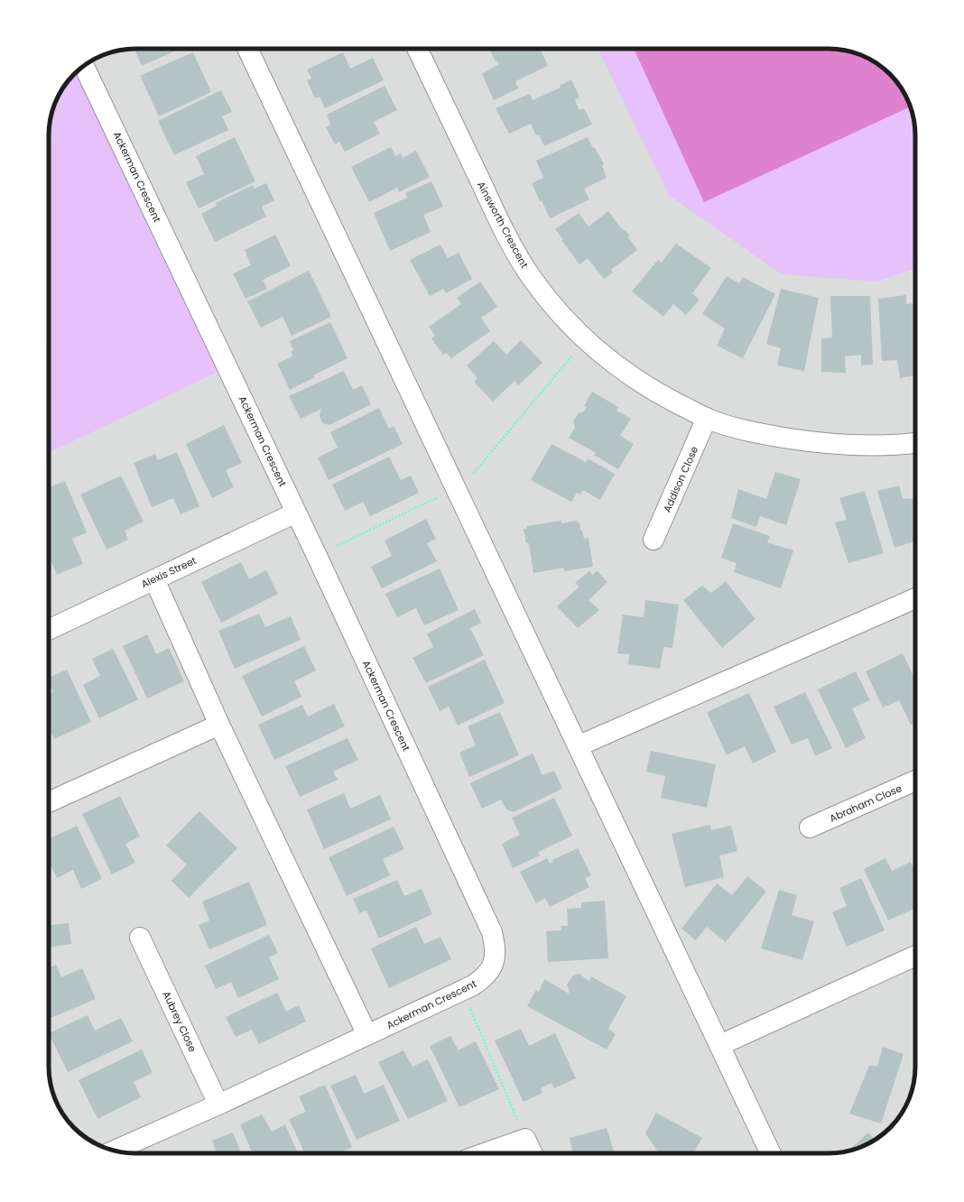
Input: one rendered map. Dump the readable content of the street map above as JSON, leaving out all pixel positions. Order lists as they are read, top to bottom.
{
  "streets": {
    "street": [
      "Ackerman Crescent",
      "Ainsworth Crescent",
      "Addison Close",
      "Alexis Street",
      "Abraham Close",
      "Aubrey Close"
    ]
  },
  "crossings": [
    ["Ackerman Crescent", "Alexis Street"],
    ["Ackerman Crescent", "Aubrey Close"],
    ["Ainsworth Crescent", "Addison Close"]
  ]
}
